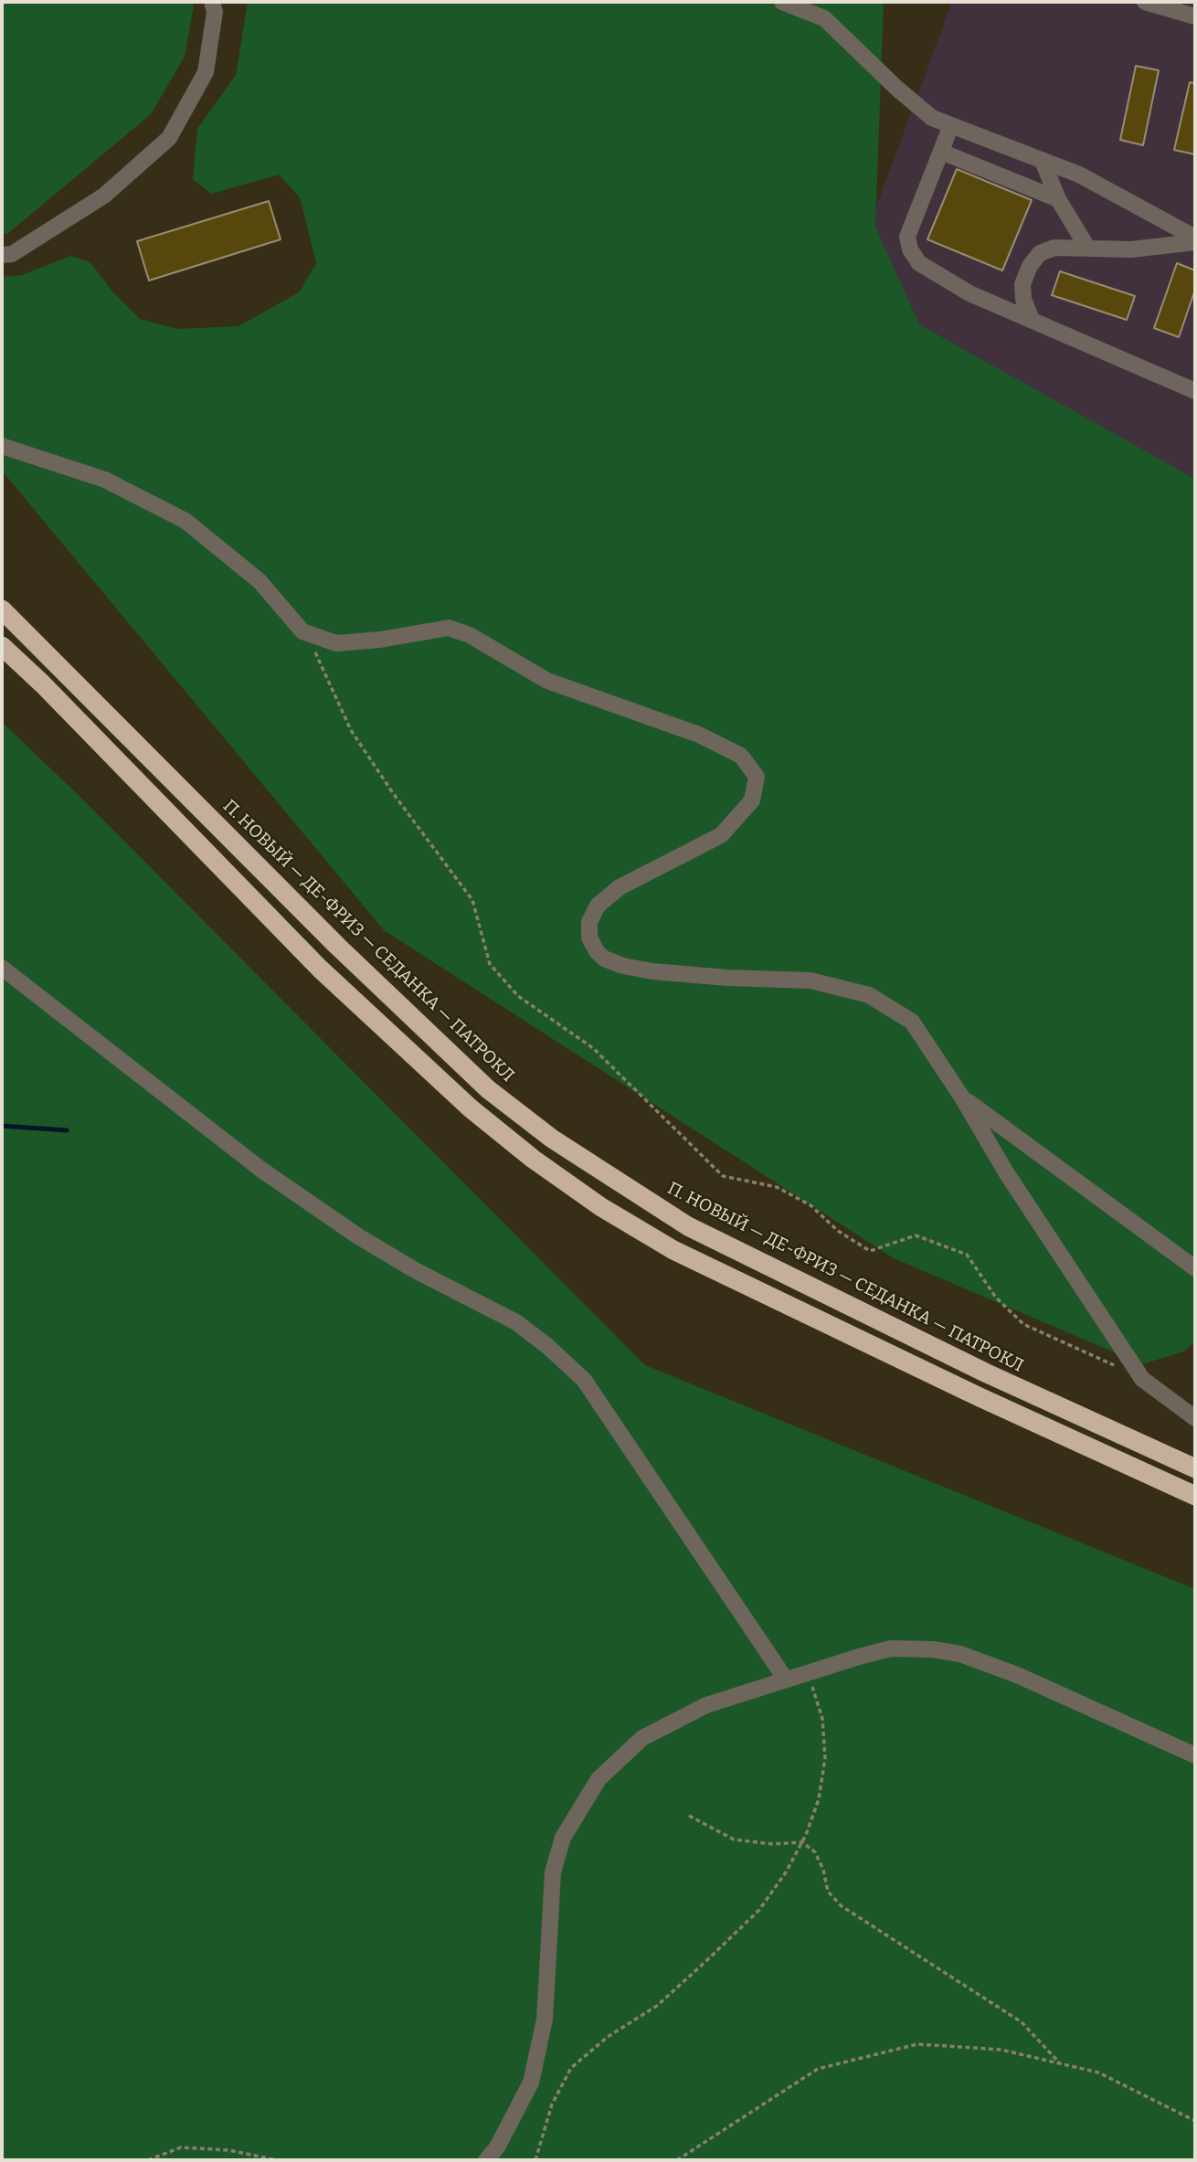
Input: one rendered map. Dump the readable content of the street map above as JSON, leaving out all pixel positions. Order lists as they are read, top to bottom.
{
  "streets": {
    "highway": ["П. НОВЫЙ — ДЕ-ФРИЗ — СЕДАНКА — ПАТРОКЛ"]
  }
}
